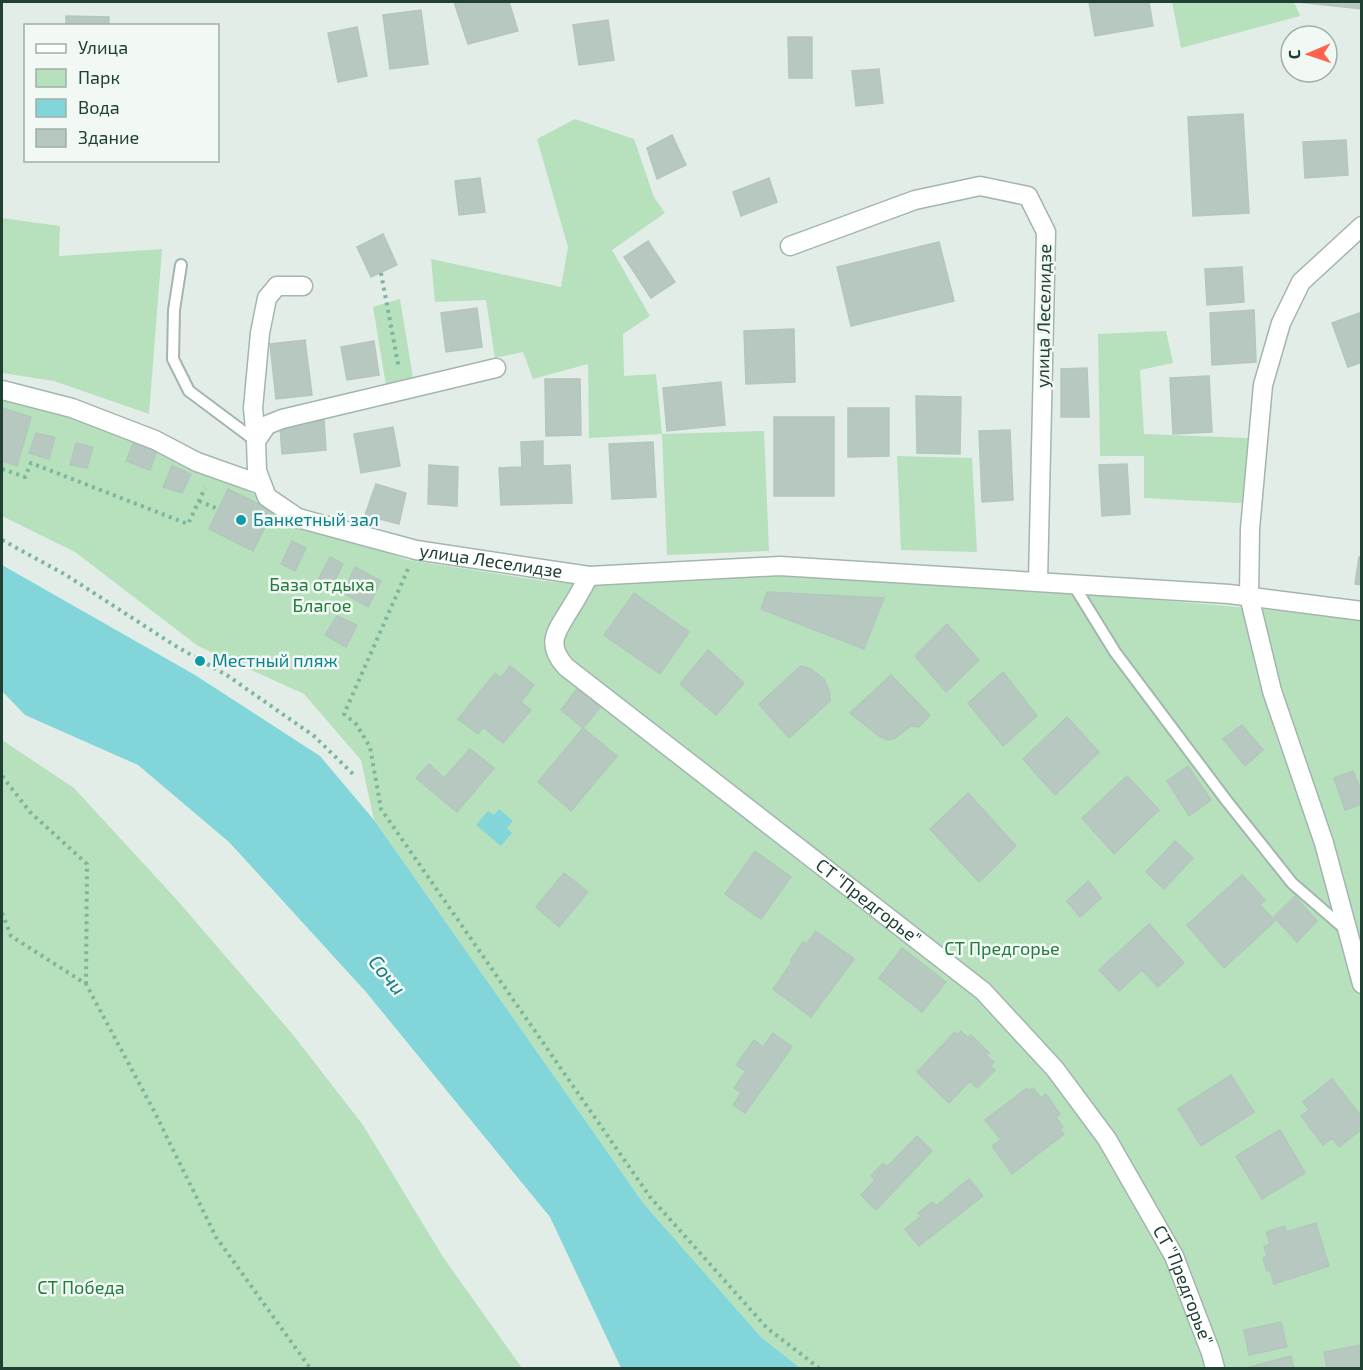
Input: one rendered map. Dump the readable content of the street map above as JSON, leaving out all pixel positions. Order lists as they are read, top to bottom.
{
  "streets": {
    "street": ["улица Леселидзе", "СТ \"Предгорье\""]
  },
  "crossings": [
    ["улица Леселидзе", "СТ \"Предгорье\""]
  ],
  "water": ["Сочи"],
  "parks": ["База отдыха Благое", "СТ Предгорье", "СТ Победа"],
  "places": ["Банкетный зал", "Местный пляж"],
  "legend": [
    "Улица",
    "Парк",
    "Вода",
    "Здание"
  ],
  "north": "left"
}
